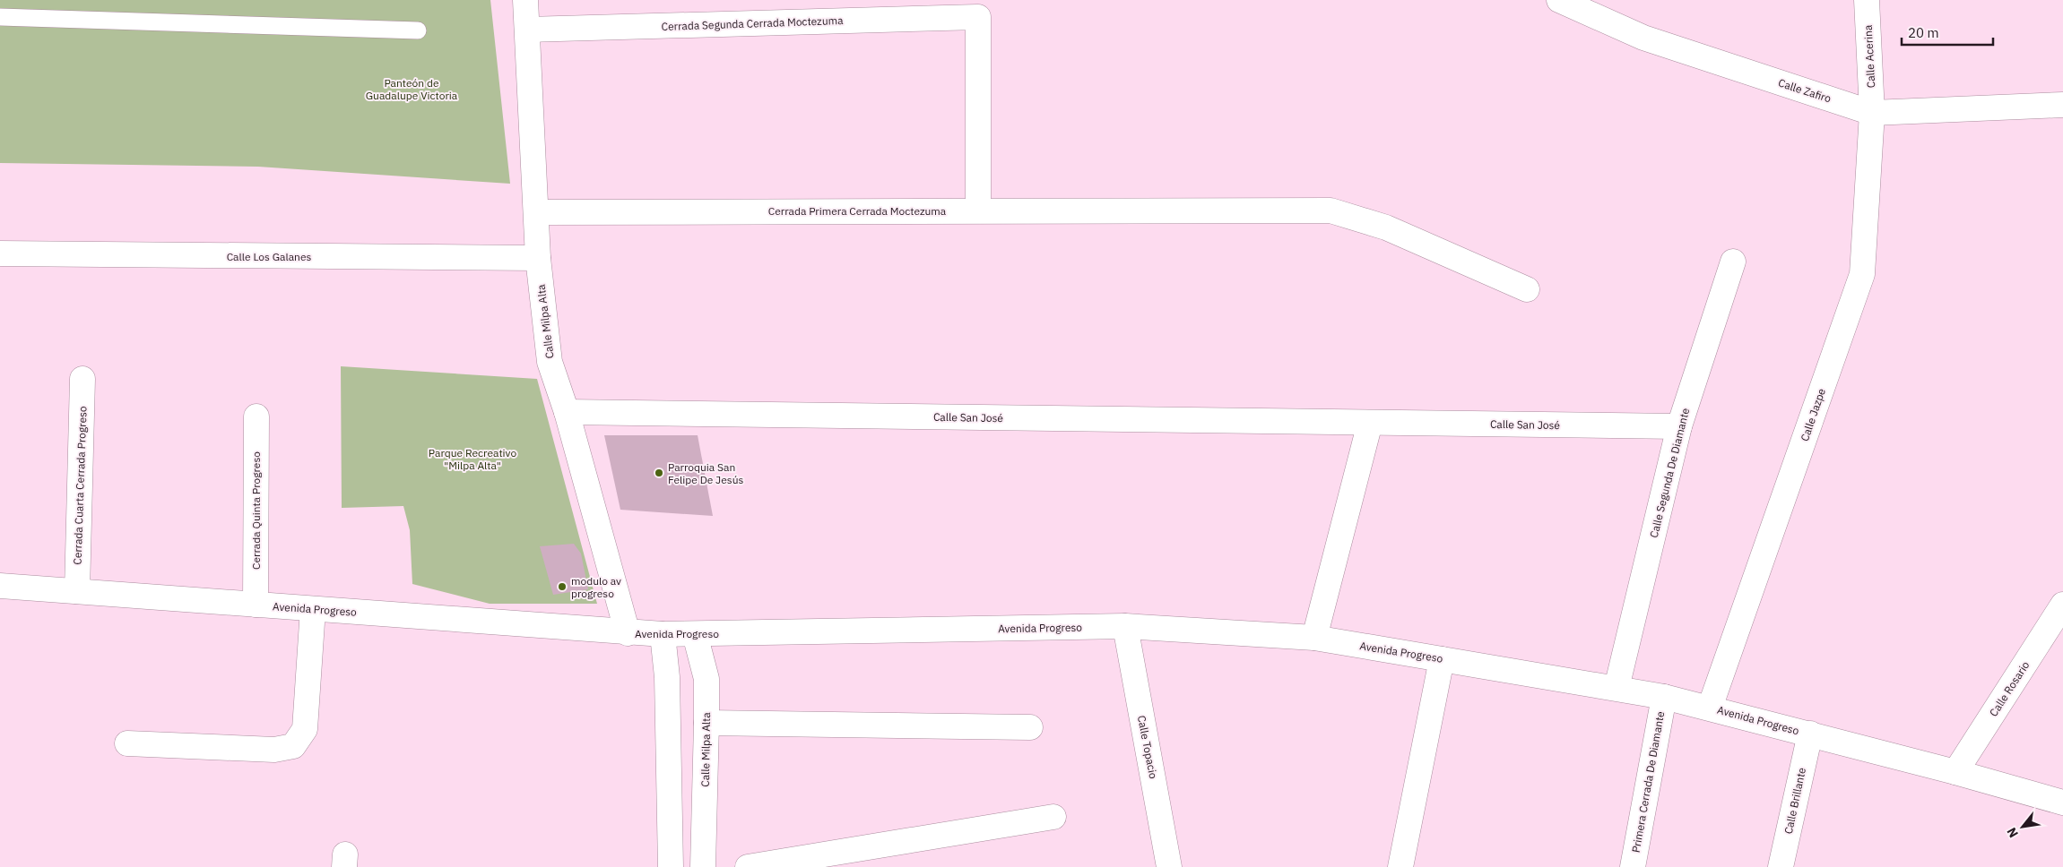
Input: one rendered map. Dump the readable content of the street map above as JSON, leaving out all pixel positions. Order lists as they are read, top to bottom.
{
  "streets": {
    "street": [
      "Cerrada Segunda Cerrada Moctezuma",
      "Calle Acerina",
      "Calle Zafiro",
      "Cerrada Primera Cerrada Moctezuma",
      "Calle Los Galanes",
      "Calle Milpa Alta",
      "Calle Jazpe",
      "Calle San José",
      "Calle Segunda De Diamante",
      "Cerrada Cuarta Cerrada Progreso",
      "Cerrada Quinta Progreso",
      "Avenida Progreso",
      "Calle Rosario",
      "Calle Topacio",
      "Primera Cerrada De Diamante",
      "Calle Brillante"
    ]
  },
  "crossings": [
    ["Cerrada Segunda Cerrada Moctezuma", "Cerrada Primera Cerrada Moctezuma"],
    ["Cerrada Segunda Cerrada Moctezuma", "Calle Milpa Alta"],
    ["Calle Acerina", "Calle Zafiro"],
    ["Calle Acerina", "Calle Jazpe"],
    ["Calle Zafiro", "Calle Jazpe"],
    ["Cerrada Primera Cerrada Moctezuma", "Calle Milpa Alta"],
    ["Calle Los Galanes", "Calle Milpa Alta"],
    ["Calle Milpa Alta", "Calle San José"],
    ["Calle Milpa Alta", "Avenida Progreso"],
    ["Calle Jazpe", "Avenida Progreso"],
    ["Calle San José", "Calle Segunda De Diamante"],
    ["Calle Segunda De Diamante", "Avenida Progreso"],
    ["Cerrada Cuarta Cerrada Progreso", "Avenida Progreso"],
    ["Cerrada Quinta Progreso", "Avenida Progreso"],
    ["Avenida Progreso", "Calle Rosario"],
    ["Avenida Progreso", "Calle Topacio"],
    ["Avenida Progreso", "Primera Cerrada De Diamante"],
    ["Avenida Progreso", "Calle Brillante"]
  ],
  "parks": ["Panteón de Guadalupe Victoria", "Parque Recreativo \"Milpa Alta\""],
  "places": ["Parroquia San Felipe De Jesús", "modulo av progreso"],
  "scale_bar": "20 m",
  "north": "bottom left"
}
